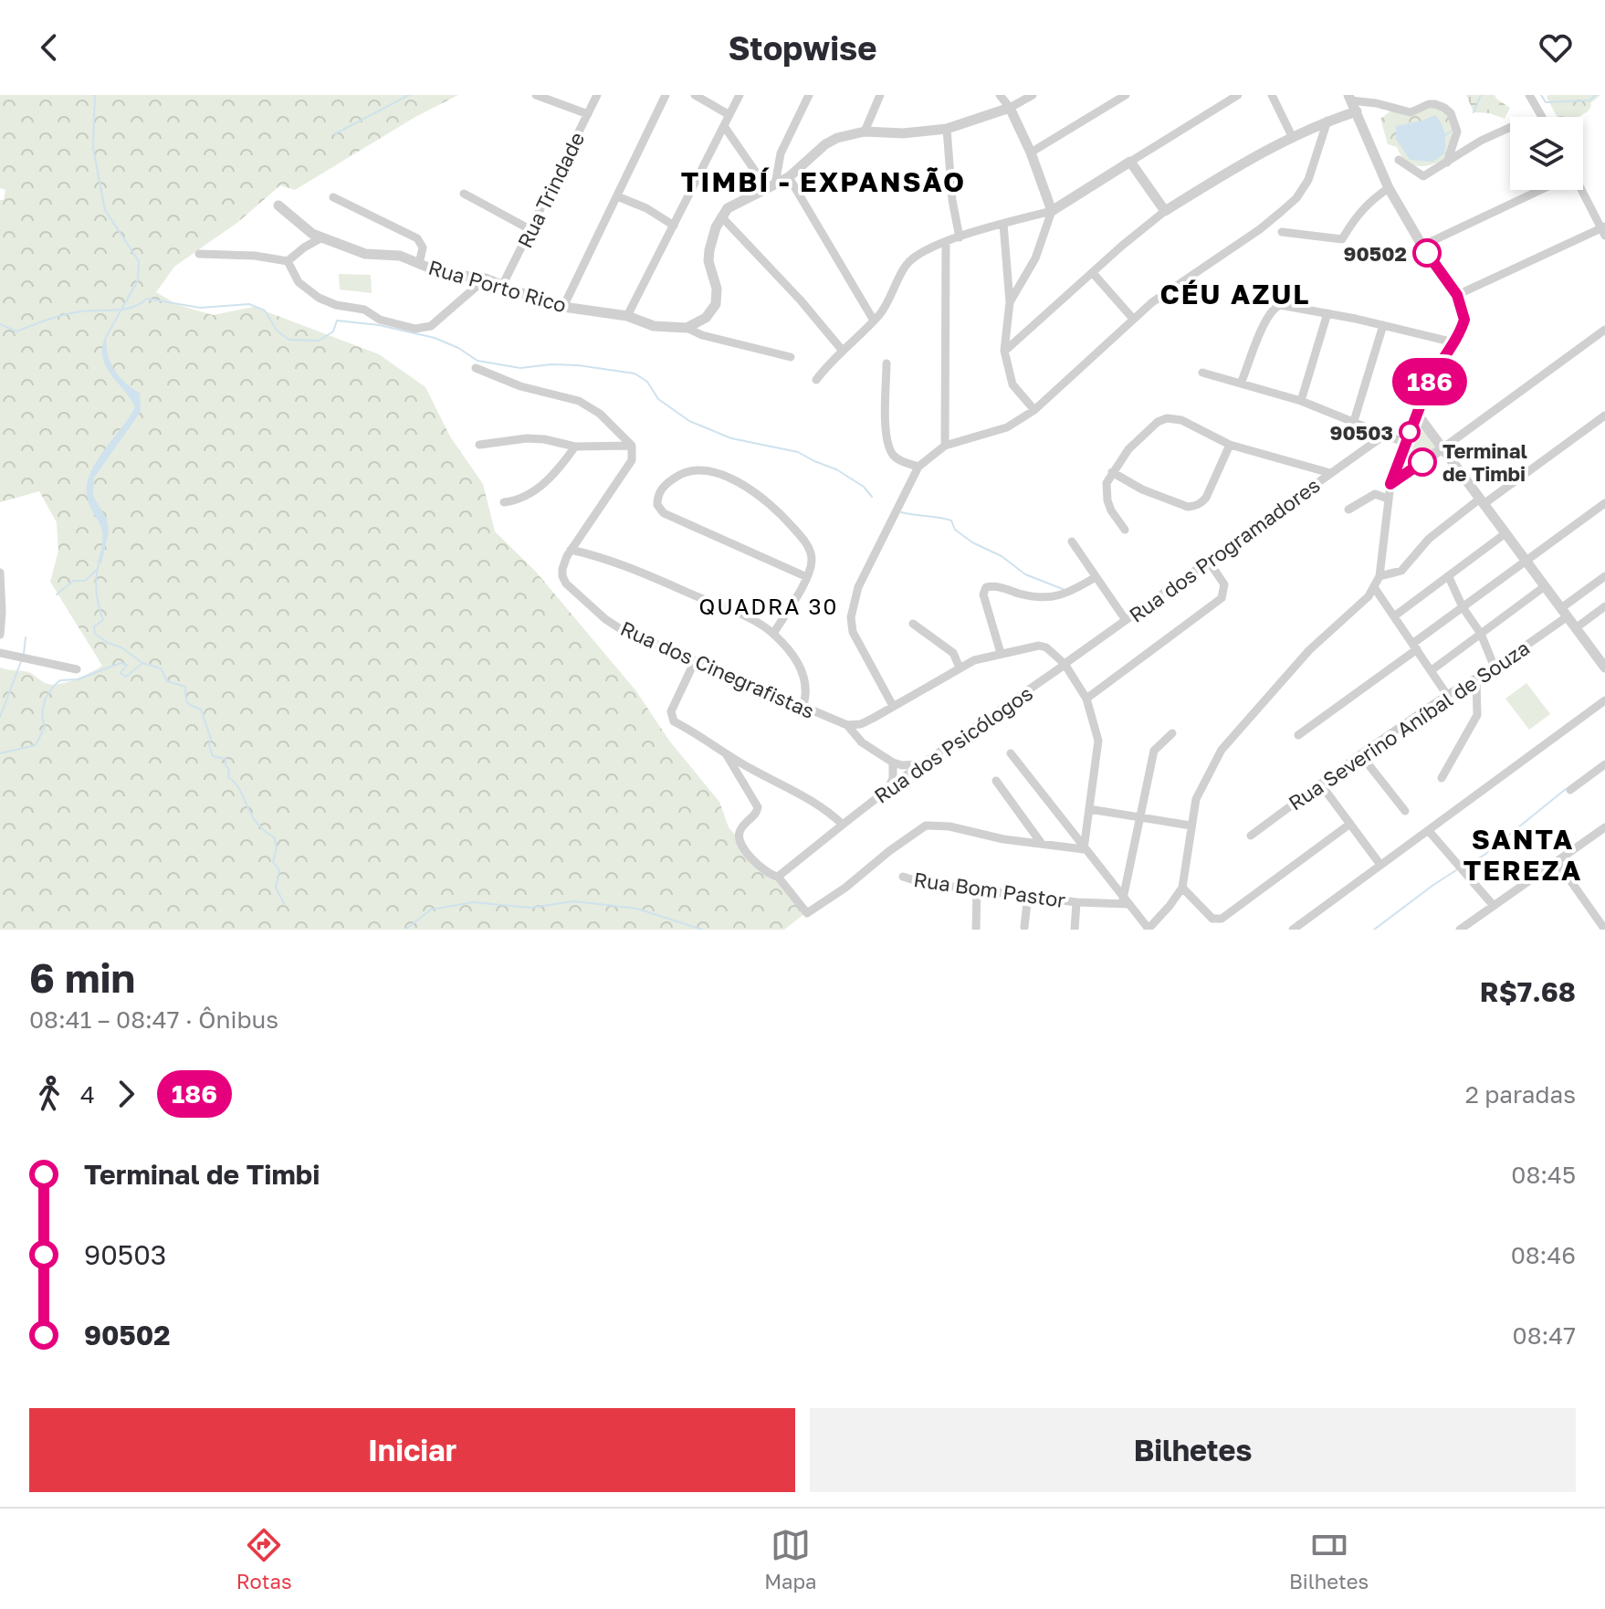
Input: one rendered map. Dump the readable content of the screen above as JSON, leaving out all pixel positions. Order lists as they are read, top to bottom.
{
  "streets": {
    "street": [
      "Rua Trindade",
      "Rua Porto Rico",
      "Rua dos Programadores",
      "Rua dos Cinegrafistas",
      "Rua Severino Aníbal de Souza",
      "Rua dos Psicólogos",
      "Rua Bom Pastor"
    ]
  },
  "crossings": [
    ["Rua Trindade", "Rua Porto Rico"],
    ["Rua dos Programadores", "Rua dos Psicólogos"]
  ],
  "districts": [
    "TIMBÍ - EXPANSÃO",
    "CÉU AZUL",
    "QUADRA 30",
    "SANTA TEREZA"
  ],
  "places": ["90502", "90503", "Terminal de Timbi"],
  "lines": ["bus line 186"],
  "page": {
    "header": "Stopwise",
    "on_map": "186",
    "heading": ["6 min", "08:41 – 08:47 · Ônibus", "R$7.68"],
    "legs": ["4", "186", "2 paradas"],
    "list": [
      {
        "name": "Terminal de Timbi",
        "value": "08:45"
      },
      {
        "name": "90503",
        "value": "08:46"
      },
      {
        "name": "90502",
        "value": "08:47"
      }
    ],
    "buttons": ["Iniciar", "Bilhetes"],
    "tabs": ["Rotas", "Mapa", "Bilhetes"]
  }
}
